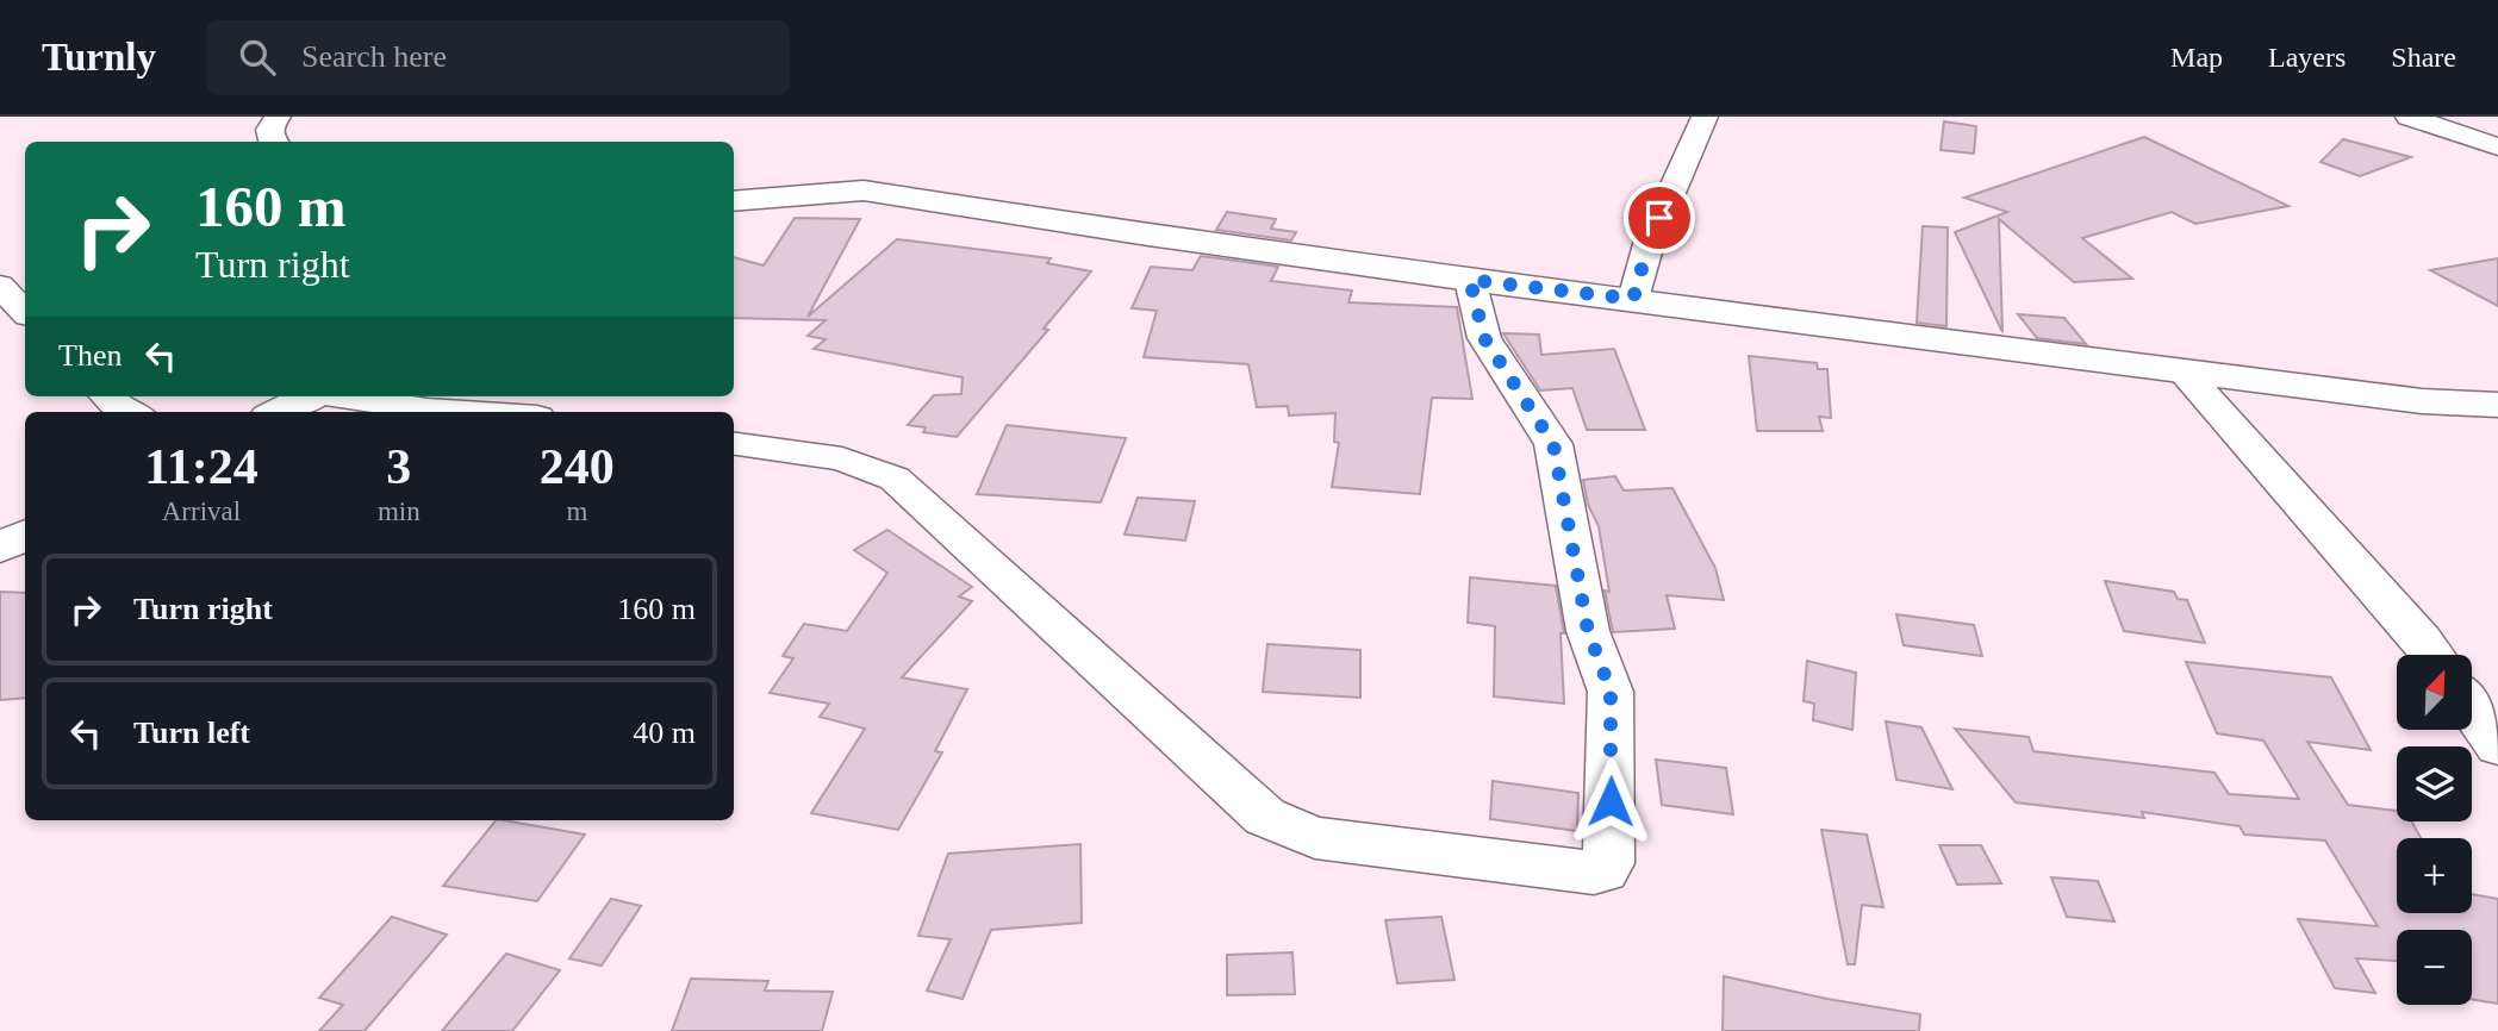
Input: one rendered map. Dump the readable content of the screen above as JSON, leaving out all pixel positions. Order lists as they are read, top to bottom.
{
  "north": "top right",
  "page": {
    "header": "Turnly",
    "search": "Search here",
    "nav": ["Map", "Layers", "Share"],
    "turn": ["160 m", "Turn right"],
    "then": "Then",
    "eta": [
      "11:24",
      "Arrival",
      "3",
      "min",
      "240",
      "m"
    ],
    "list": [
      {
        "name": "Turn right",
        "value": "160 m"
      },
      {
        "name": "Turn left",
        "value": "40 m"
      }
    ],
    "map_buttons": ["+", "−"]
  }
}
